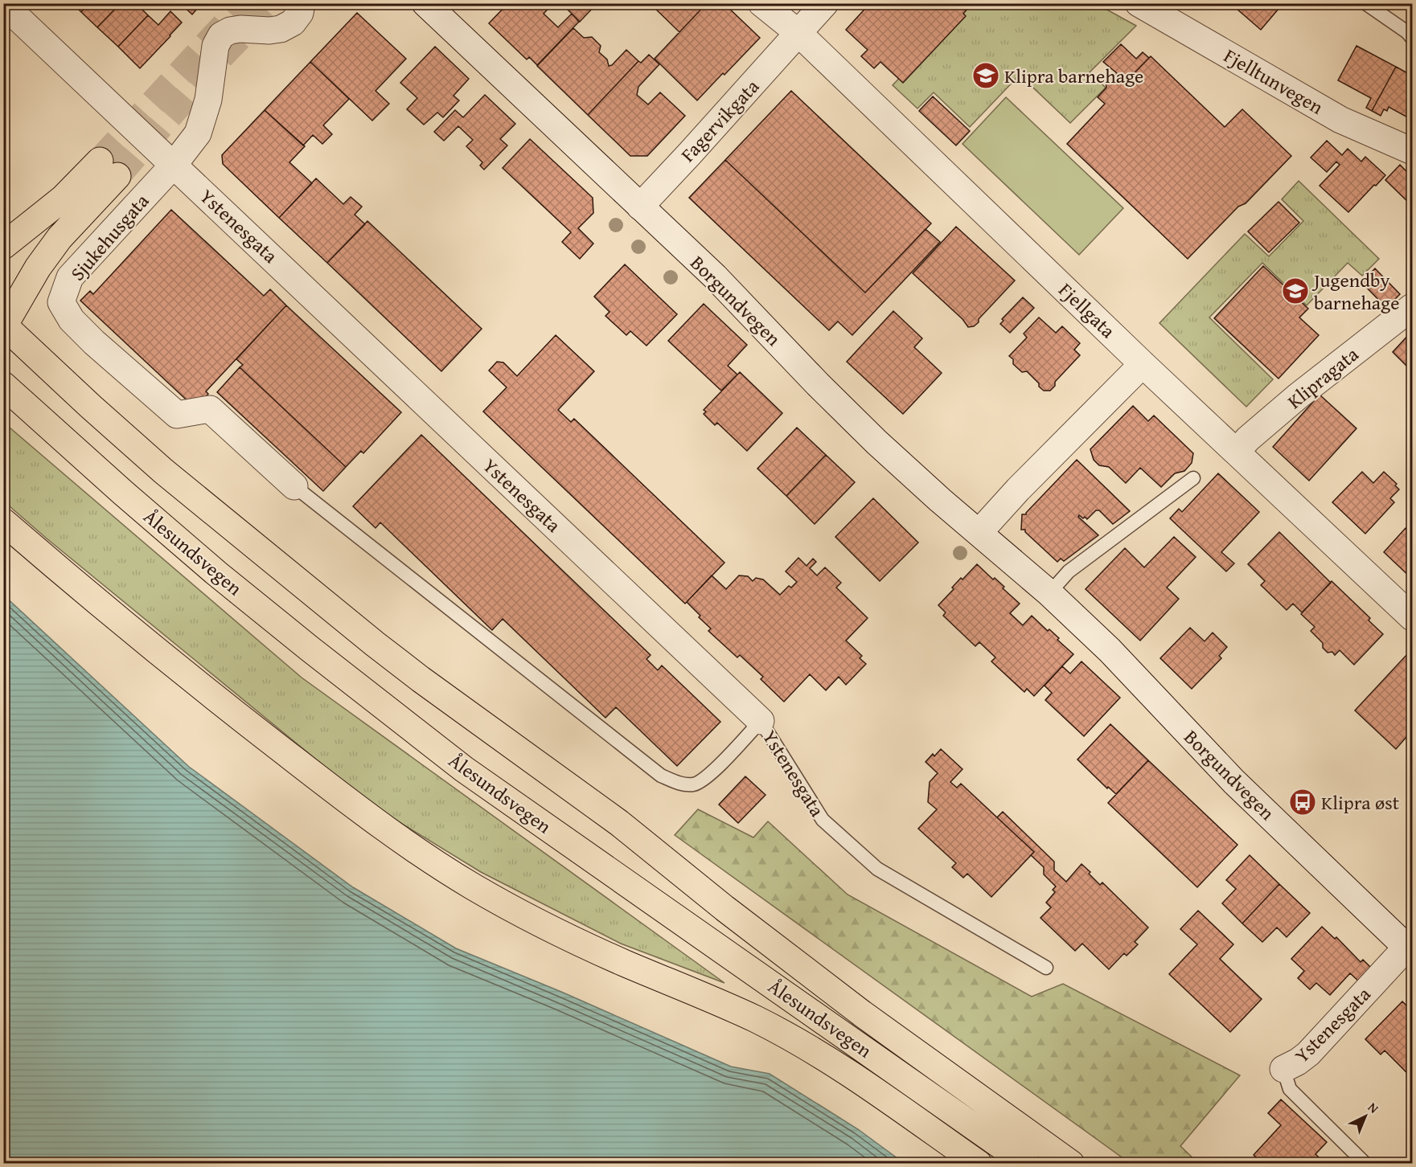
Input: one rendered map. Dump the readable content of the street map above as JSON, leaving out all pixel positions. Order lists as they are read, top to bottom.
{
  "streets": {
    "highway": ["Ålesundsvegen"],
    "street": [
      "Fjelltunvegen",
      "Fagervikgata",
      "Ystenesgata",
      "Sjukehusgata",
      "Borgundvegen",
      "Fjellgata",
      "Klipragata"
    ]
  },
  "crossings": [
    ["Fagervikgata", "Borgundvegen"],
    ["Fagervikgata", "Fjellgata"],
    ["Ystenesgata", "Sjukehusgata"],
    ["Ystenesgata", "Borgundvegen"],
    ["Fjellgata", "Klipragata"]
  ],
  "places": {
    "school or university": ["Klipra barnehage", "Jugendby barnehage"],
    "bus stop": ["Klipra øst"]
  },
  "north": "top right"
}
